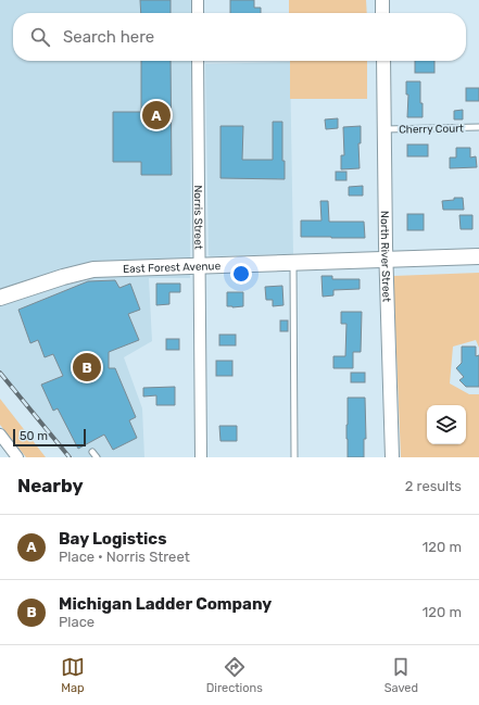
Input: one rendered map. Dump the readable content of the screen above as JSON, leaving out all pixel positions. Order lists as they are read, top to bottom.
{
  "streets": {
    "main road": ["East Forest Avenue"],
    "street": ["Norris Street", "North River Street"],
    "lane": ["Cherry Court"]
  },
  "crossings": [
    ["Cherry Court", "North River Street"],
    ["Norris Street", "East Forest Avenue"],
    ["North River Street", "East Forest Avenue"]
  ],
  "scale_bar": "50 m",
  "page": {
    "search": "Search here",
    "pins": ["A", "B"],
    "scale": "50 m",
    "heading": ["Nearby", "2 results"],
    "list": [
      {
        "mark": "A",
        "name": "Bay Logistics",
        "note": "Place · Norris Street",
        "value": "120 m"
      },
      {
        "mark": "B",
        "name": "Michigan Ladder Company",
        "note": "Place",
        "value": "120 m"
      }
    ],
    "nav": ["Map", "Directions", "Saved"]
  }
}
